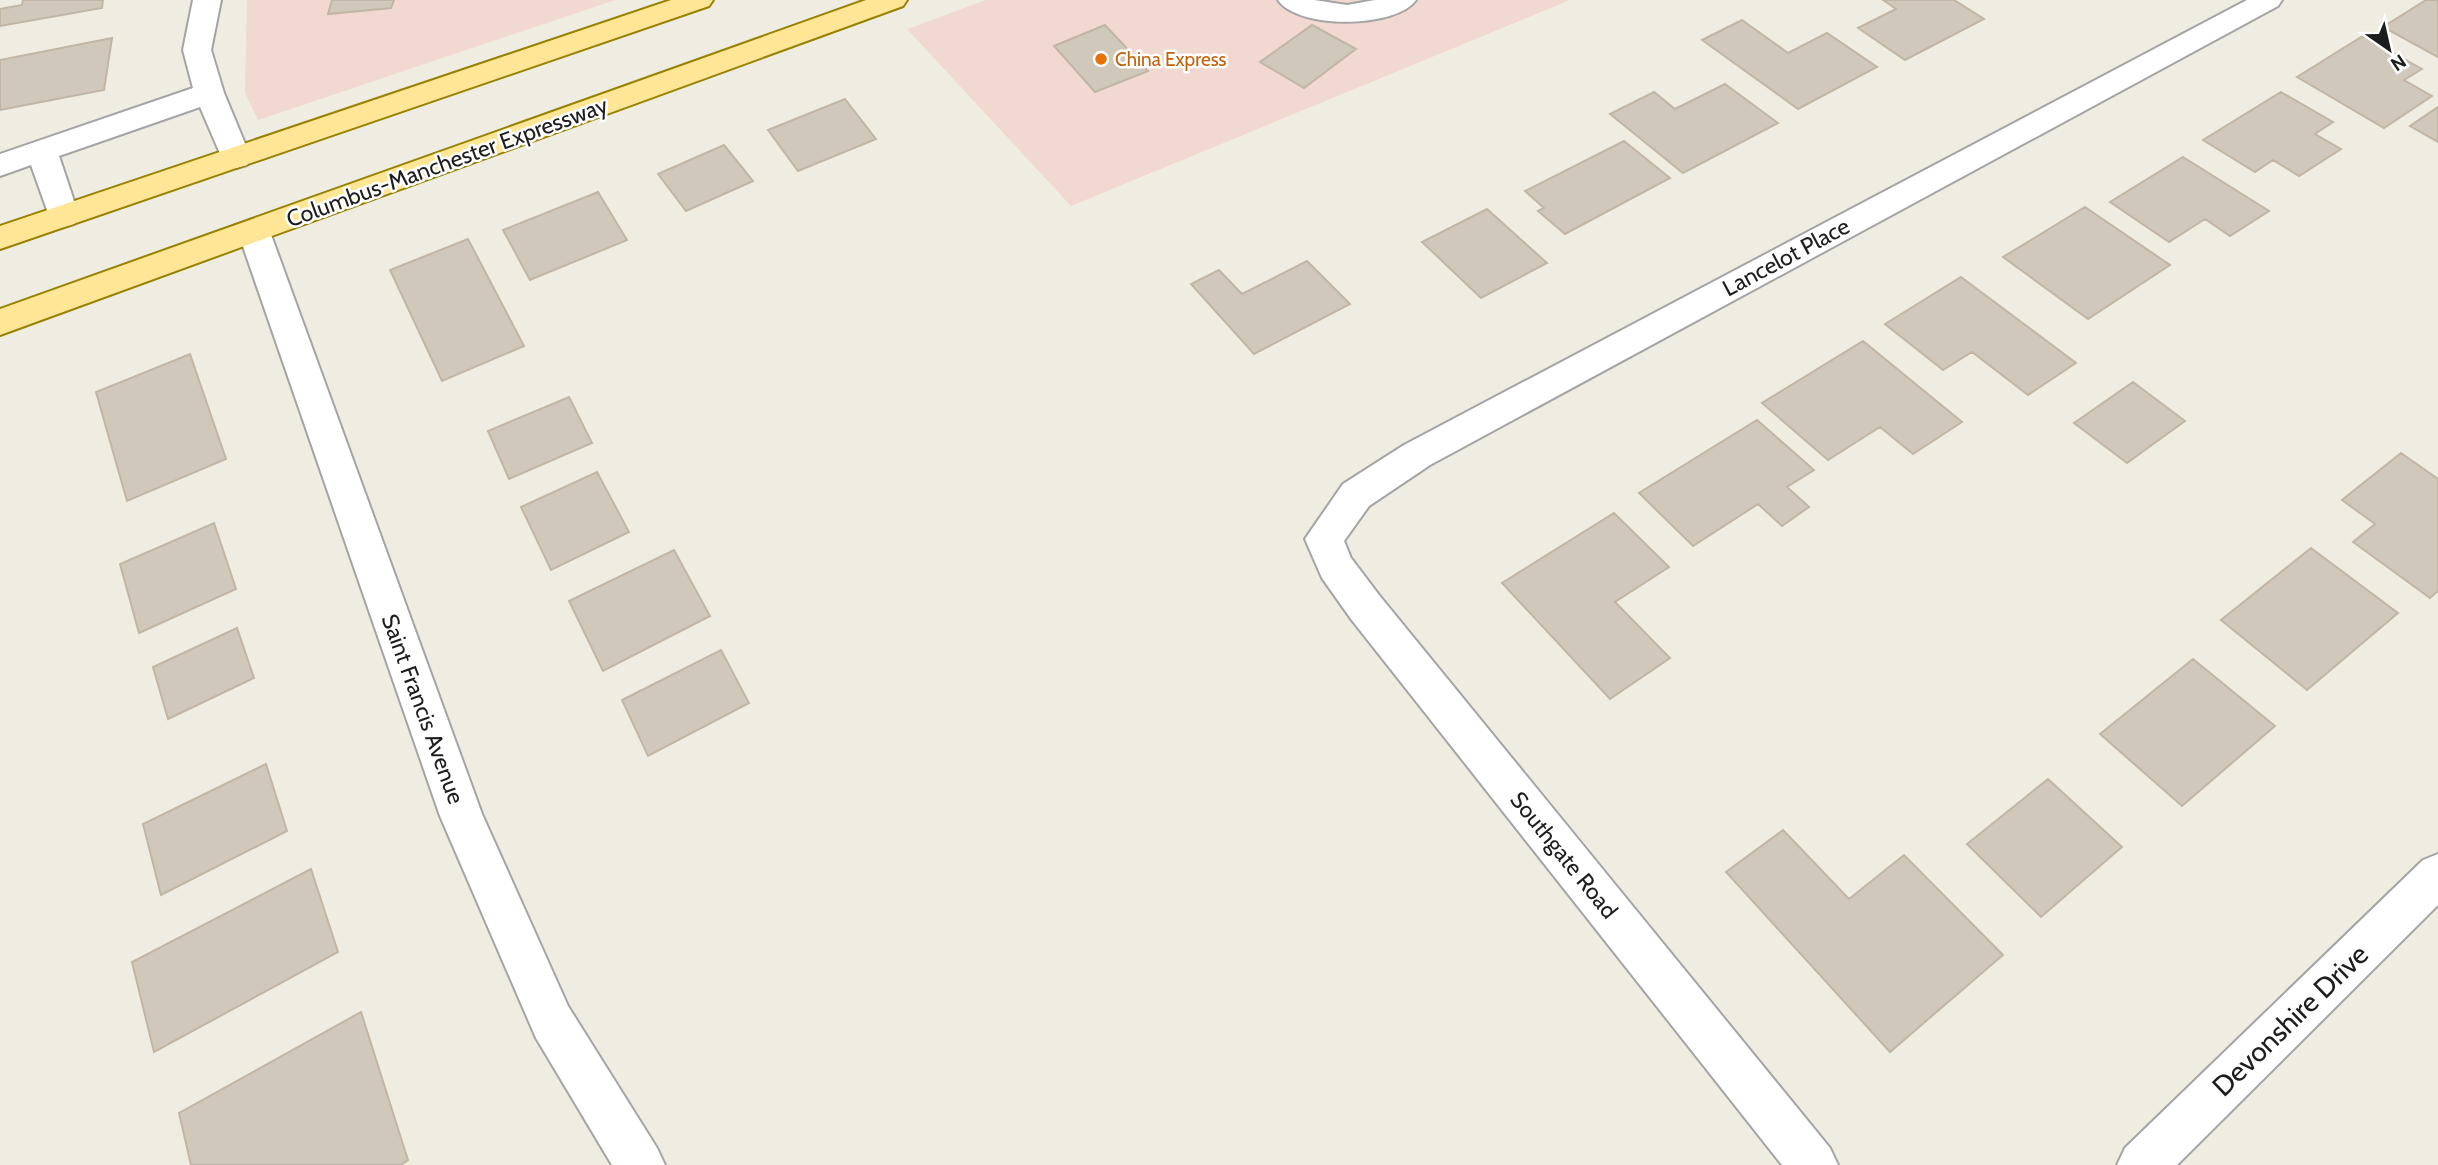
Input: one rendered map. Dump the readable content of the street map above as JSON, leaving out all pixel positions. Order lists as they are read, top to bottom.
{
  "streets": {
    "main road": ["Columbus-Manchester Expressway"],
    "street": [
      "Lancelot Place",
      "Saint Francis Avenue",
      "Southgate Road",
      "Devonshire Drive"
    ]
  },
  "crossings": [
    ["Columbus-Manchester Expressway", "Saint Francis Avenue"],
    ["Lancelot Place", "Southgate Road"]
  ],
  "places": ["China Express"],
  "north": "bottom right"
}
